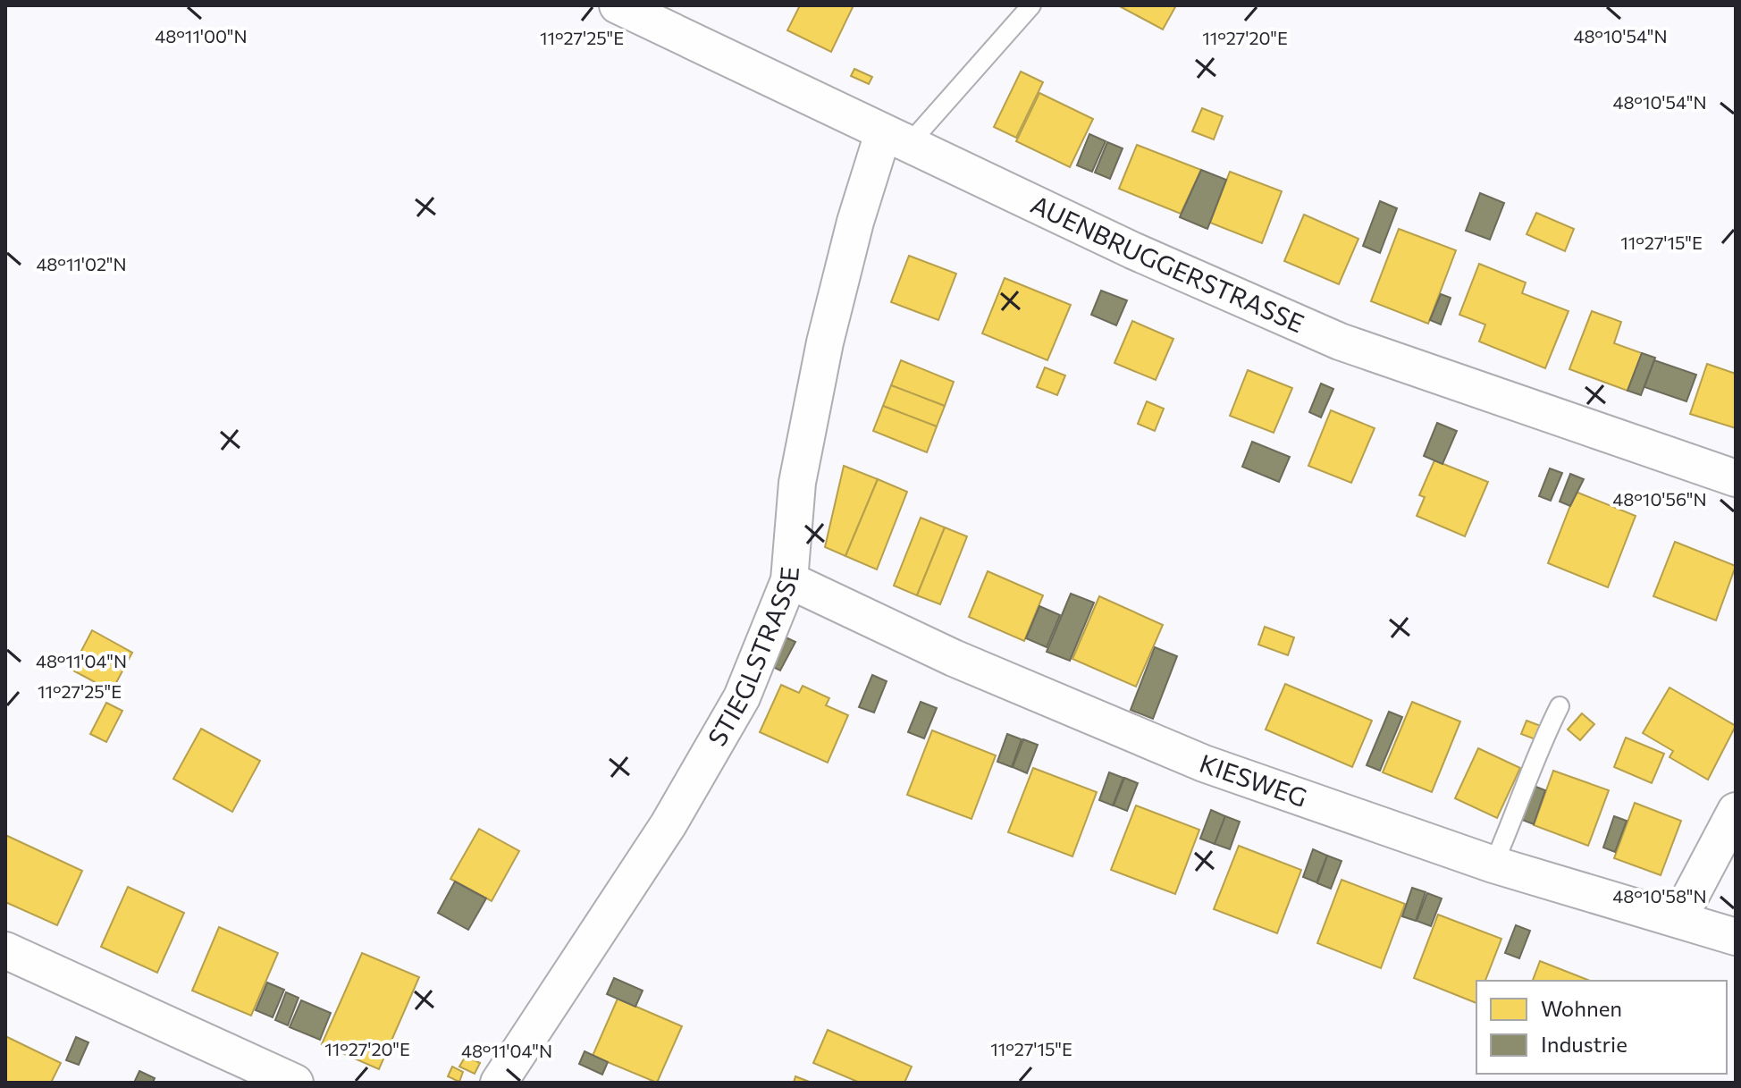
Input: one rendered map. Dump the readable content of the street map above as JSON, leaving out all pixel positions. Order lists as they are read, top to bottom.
{
  "streets": {
    "street": ["AUENBRUGGERSTRASSE", "STIEGLSTRASSE", "KIESWEG"]
  },
  "crossings": [
    ["AUENBRUGGERSTRASSE", "STIEGLSTRASSE"],
    ["STIEGLSTRASSE", "KIESWEG"]
  ],
  "legend": ["Wohnen", "Industrie"],
  "coordinates": [
    "48°11'00\"N",
    "48°10'54\"N",
    "11°27'25\"E",
    "11°27'20\"E",
    "11°27'15\"E",
    "48°11'02\"N",
    "48°10'56\"N",
    "48°11'04\"N",
    "48°10'58\"N"
  ]
}
